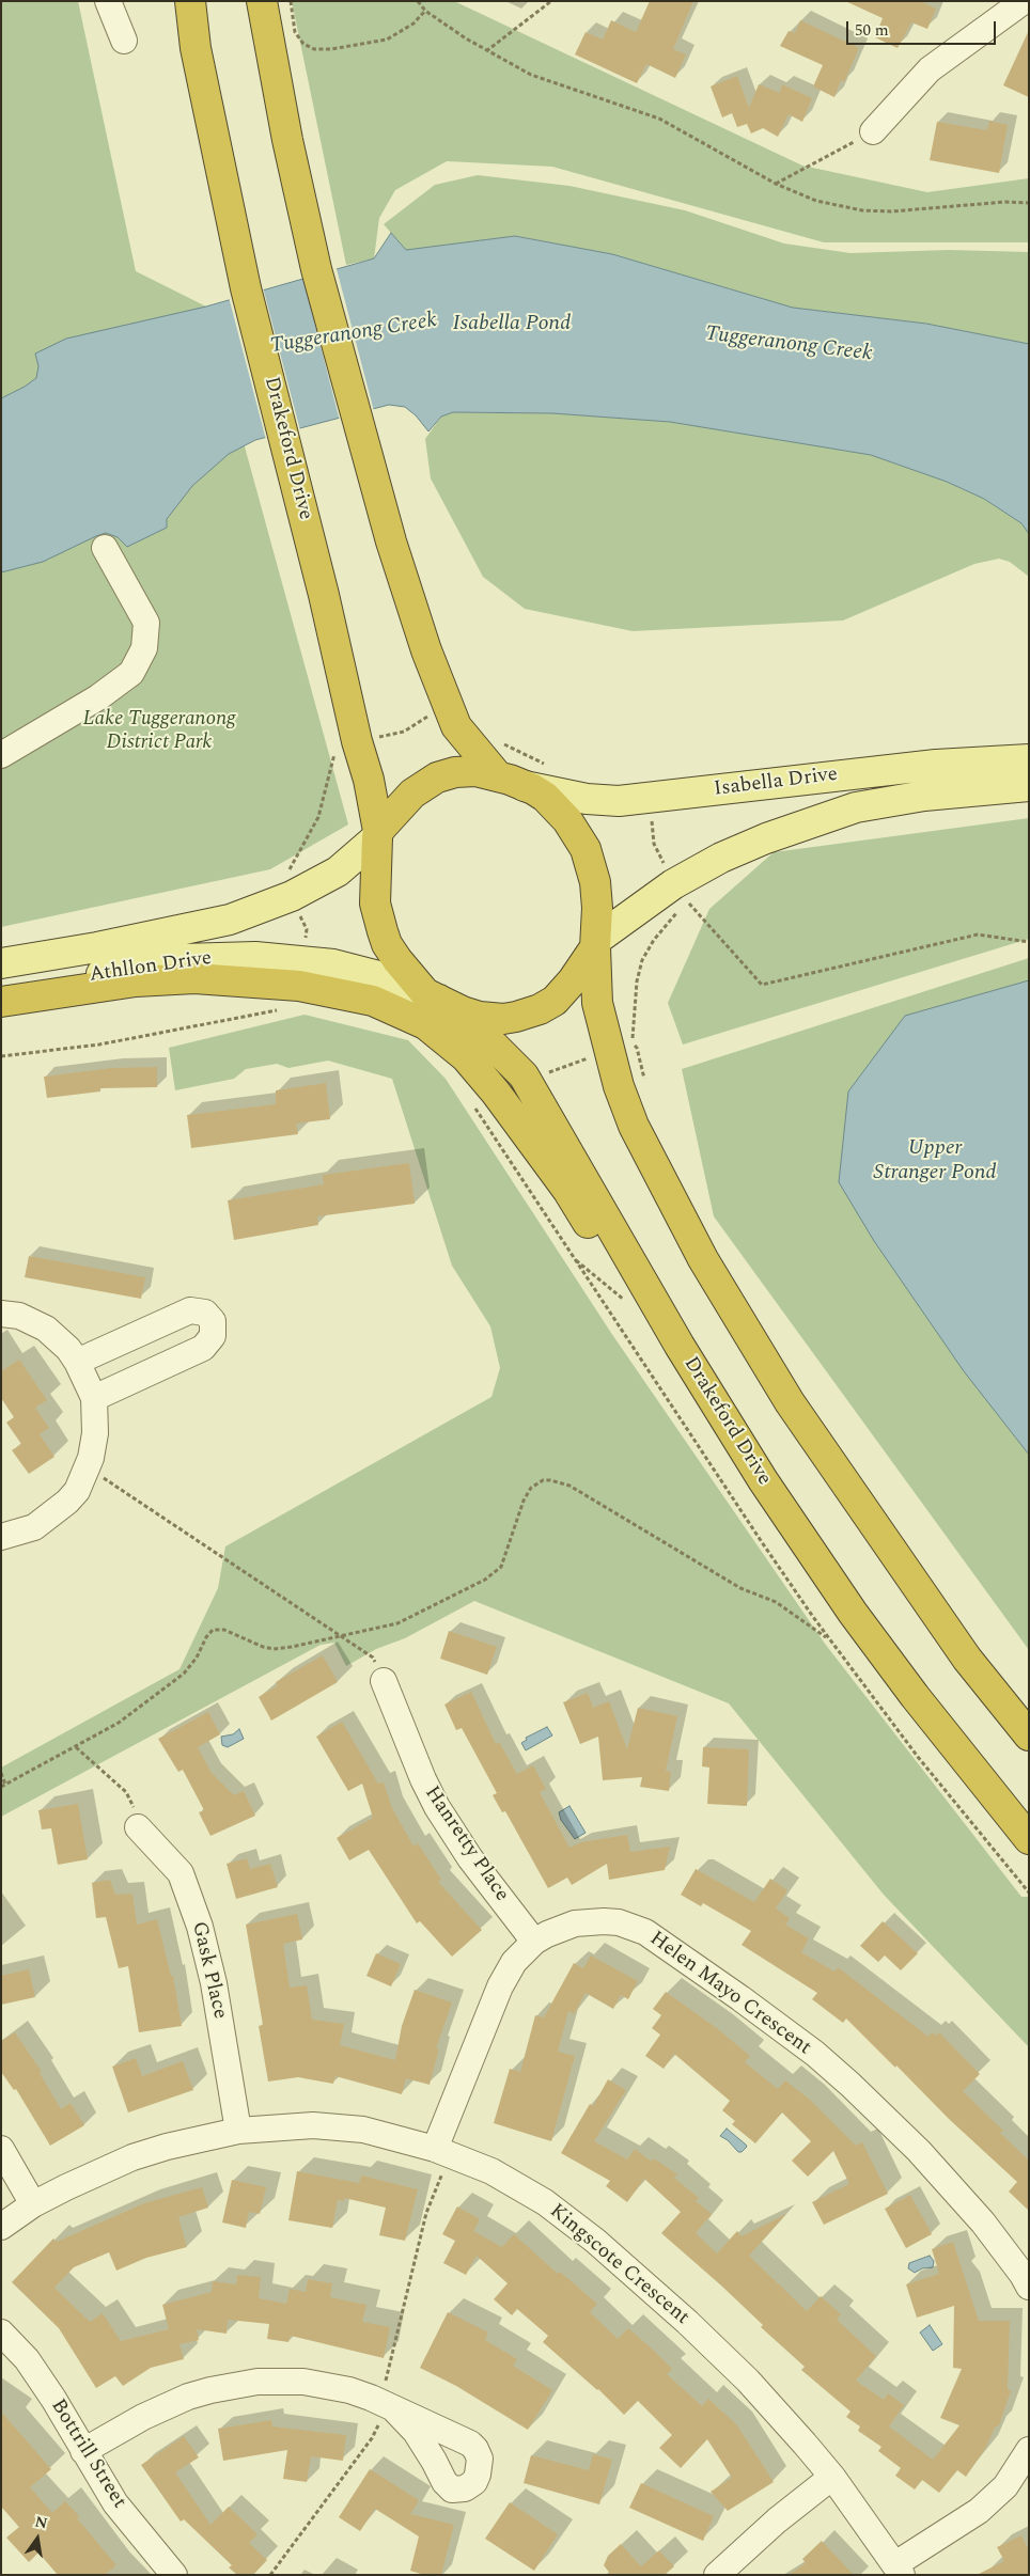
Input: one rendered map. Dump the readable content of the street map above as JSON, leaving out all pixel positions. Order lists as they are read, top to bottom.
{
  "streets": {
    "highway": ["Drakeford Drive"],
    "main road": ["Isabella Drive", "Athllon Drive"],
    "street": [
      "Hanretty Place",
      "Gask Place",
      "Helen Mayo Crescent",
      "Kingscote Crescent",
      "Bottrill Street"
    ]
  },
  "crossings": [
    ["Drakeford Drive", "Athllon Drive"],
    ["Hanretty Place", "Helen Mayo Crescent"],
    ["Gask Place", "Kingscote Crescent"],
    ["Helen Mayo Crescent", "Kingscote Crescent"]
  ],
  "water": ["Isabella Pond", "Tuggeranong Creek", "Upper Stranger Pond"],
  "parks": ["Lake Tuggeranong District Park"],
  "scale_bar": "50 m",
  "north": "top"
}
